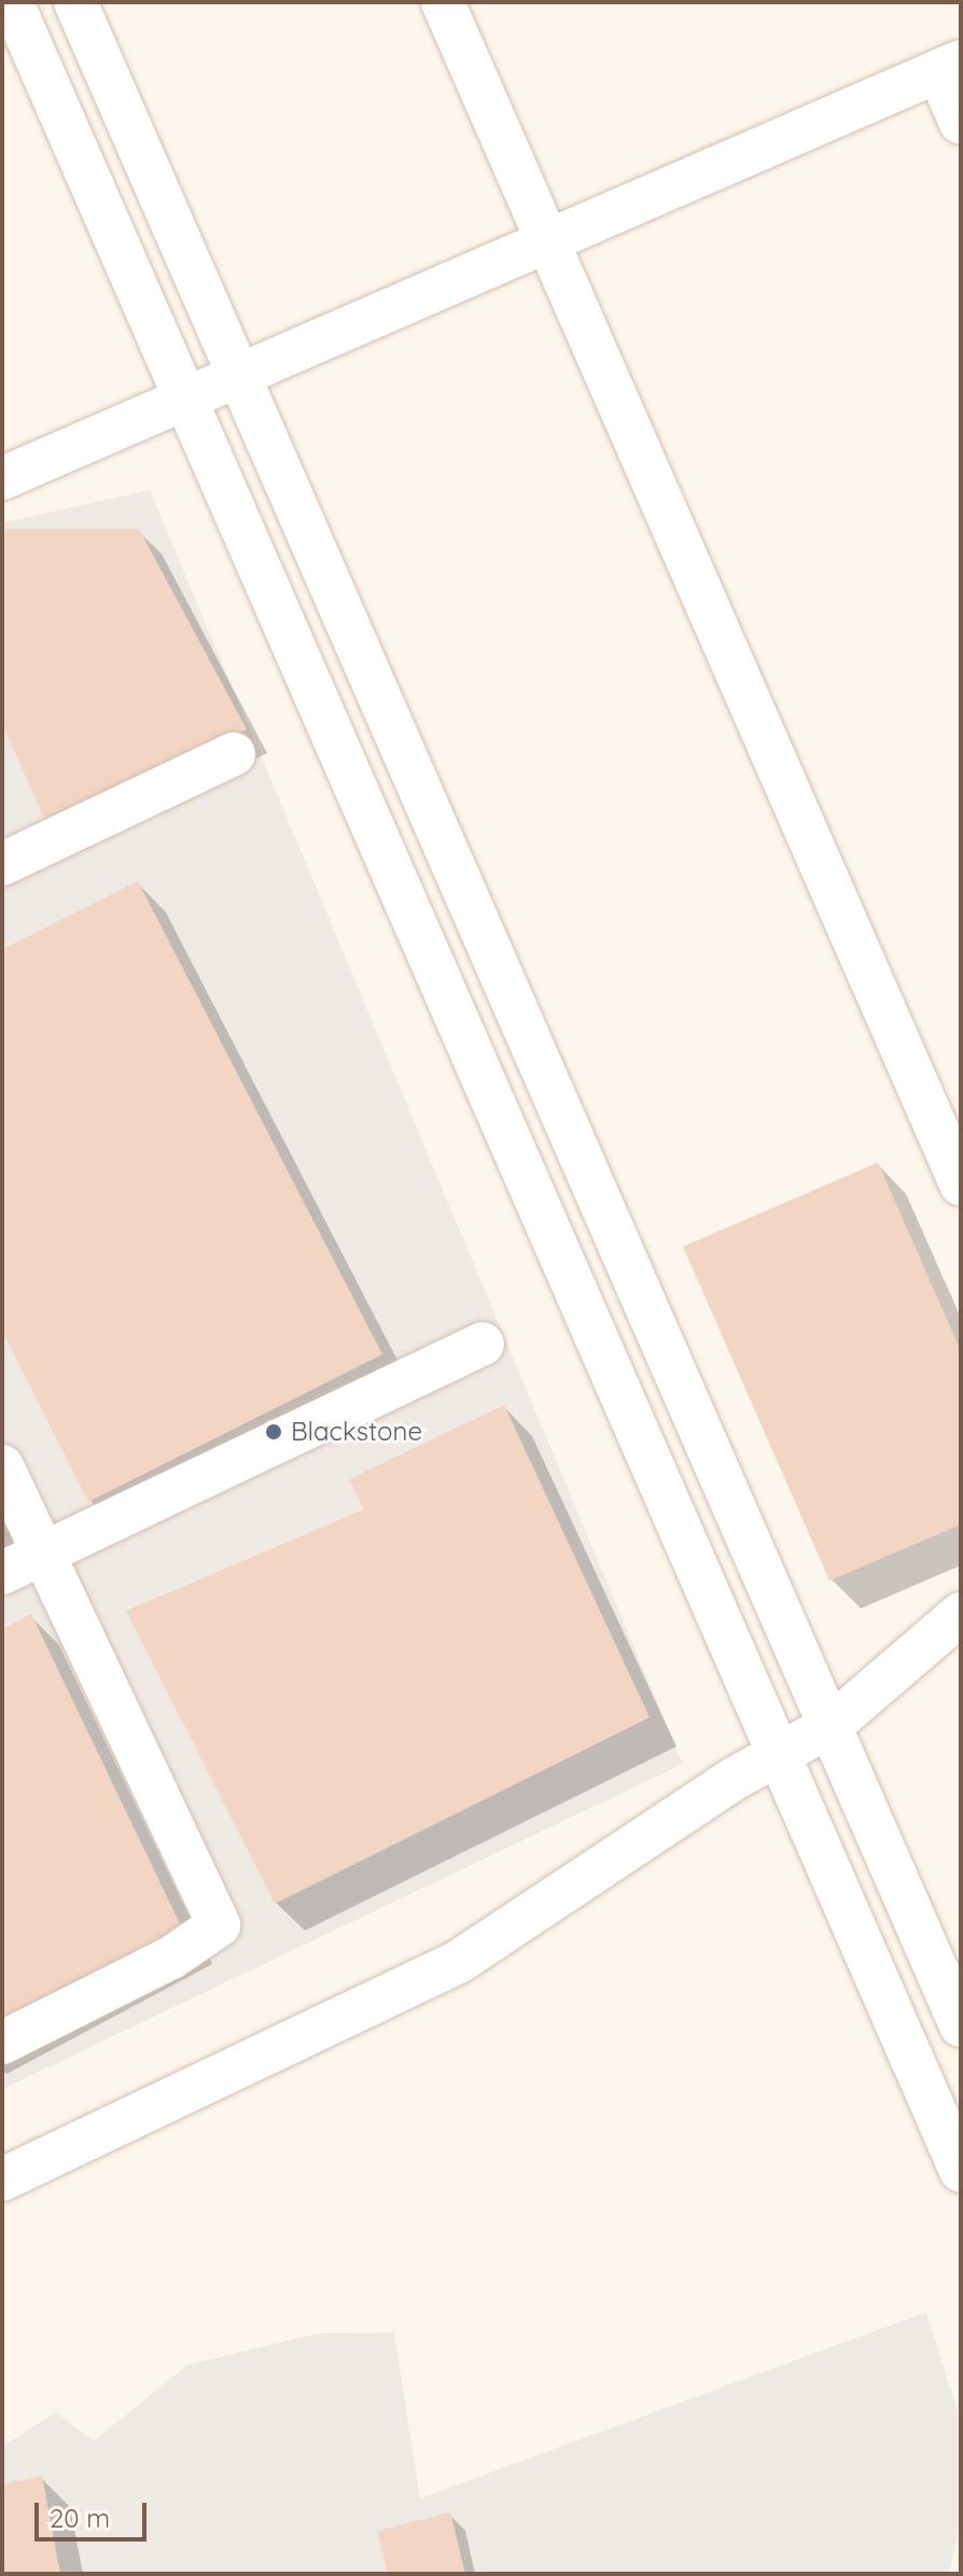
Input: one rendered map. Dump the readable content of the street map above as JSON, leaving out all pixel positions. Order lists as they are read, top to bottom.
{
  "places": ["Blackstone"],
  "scale_bar": "20 m"
}
